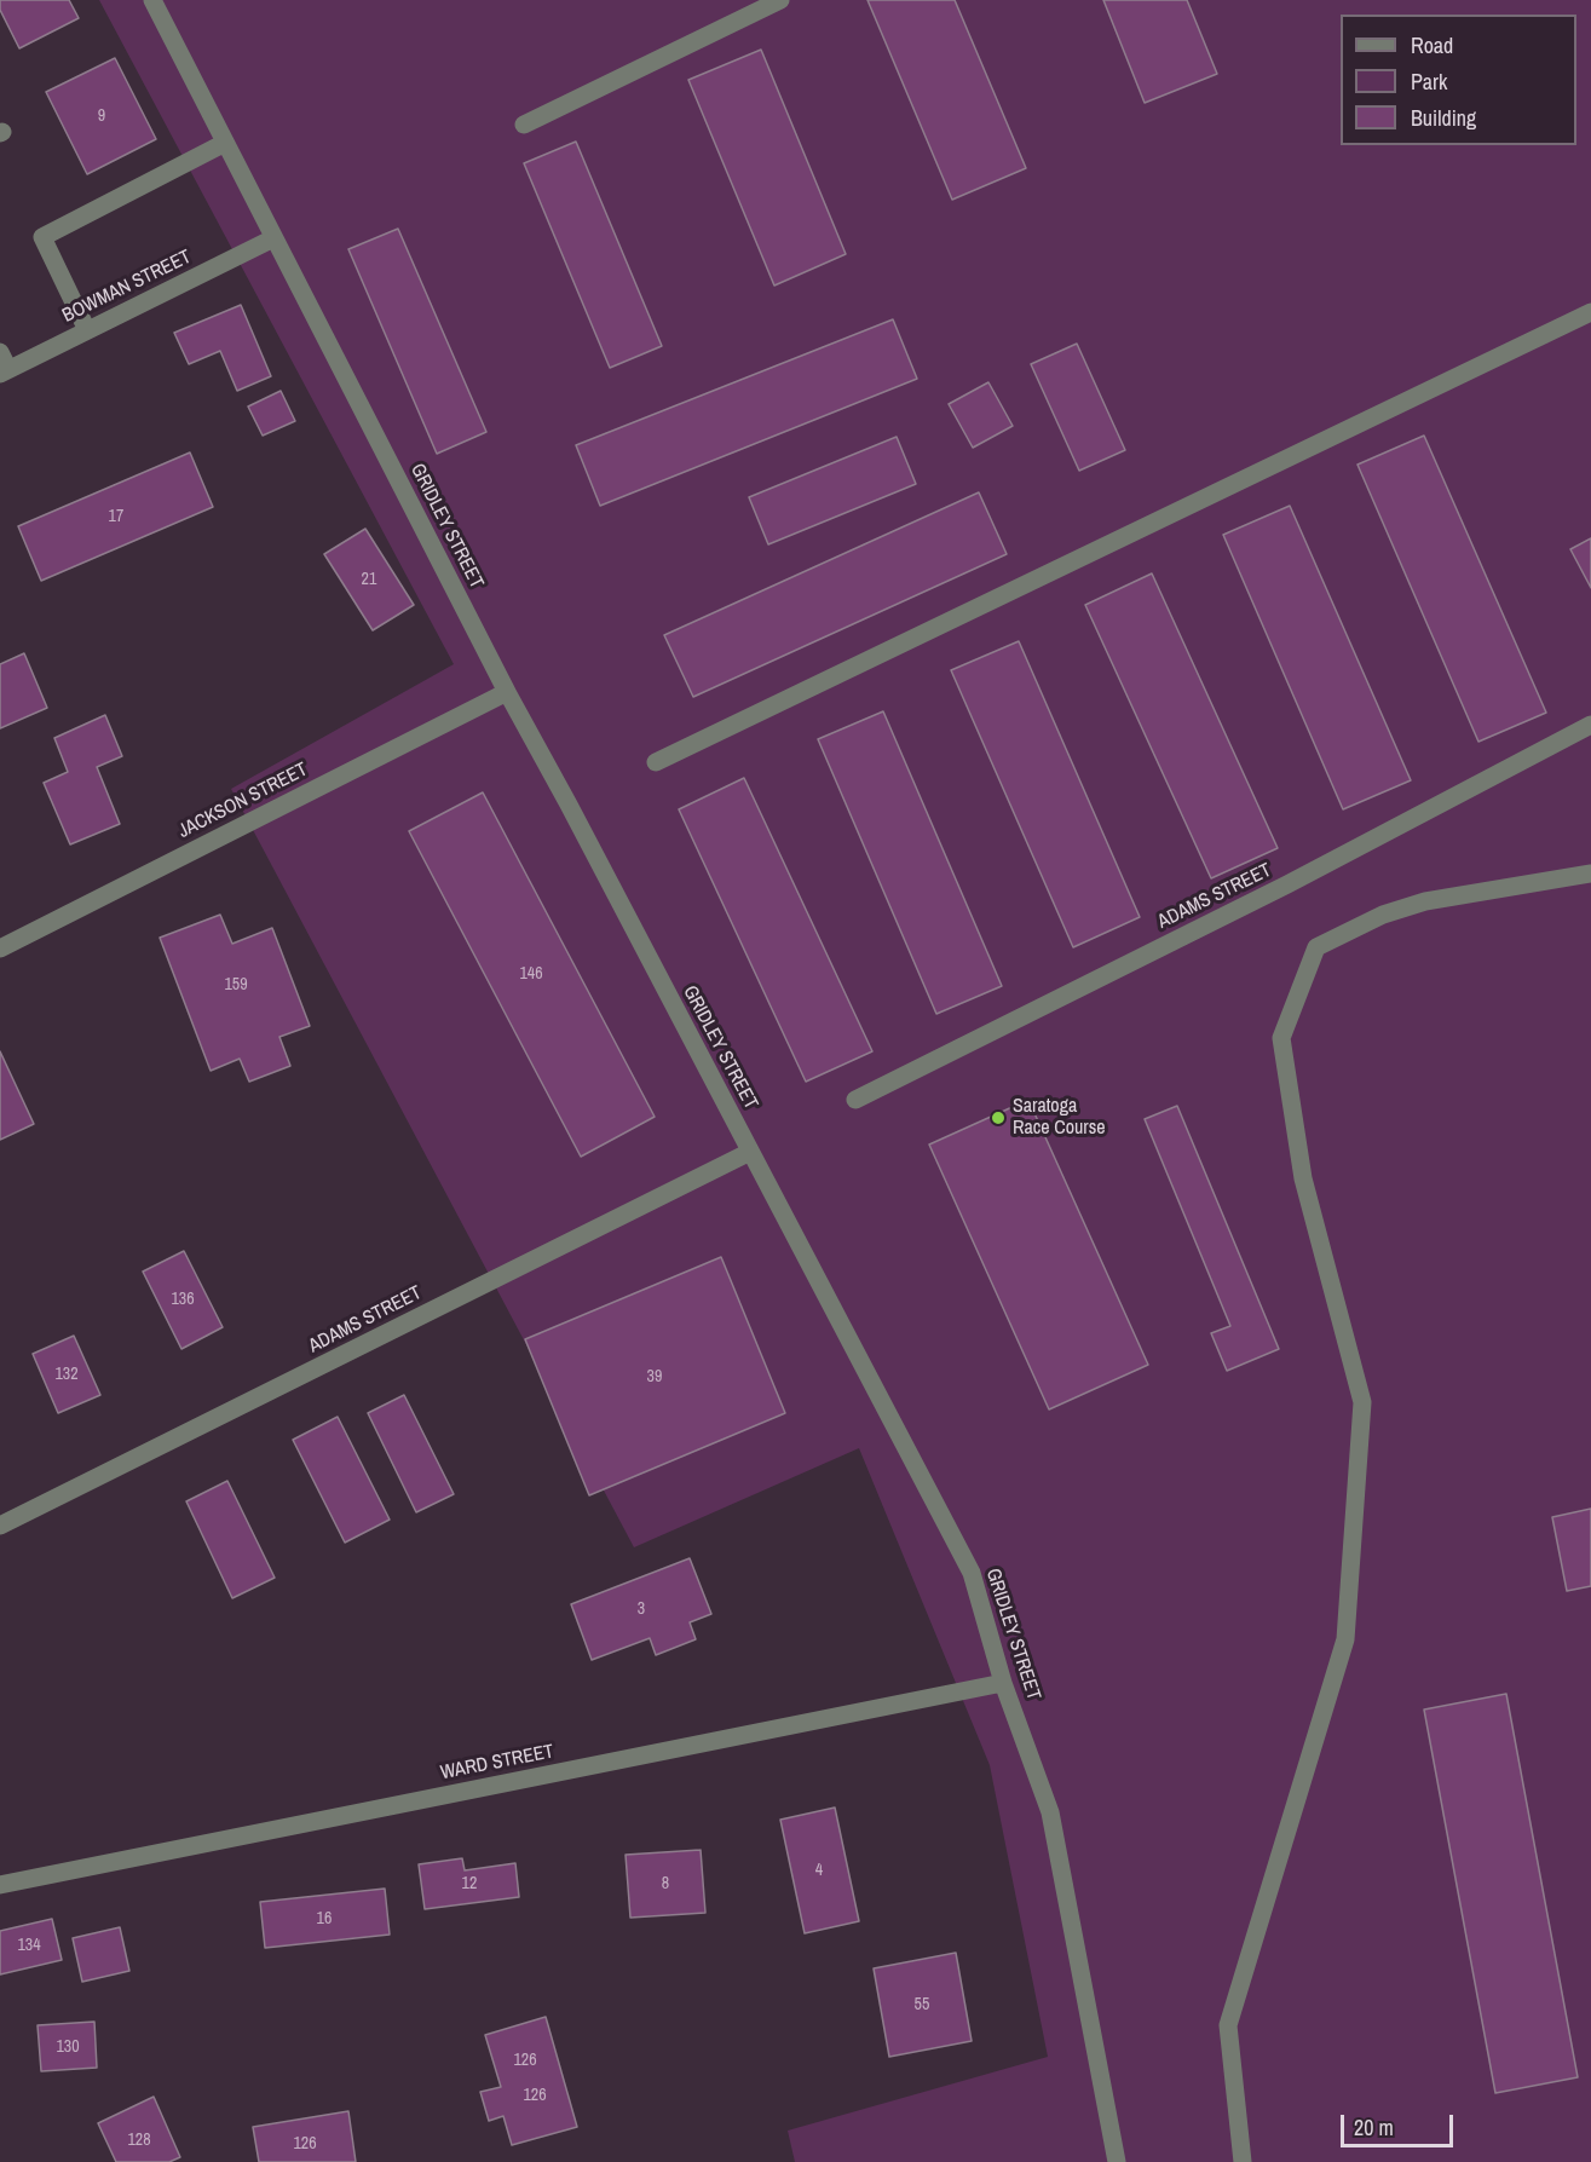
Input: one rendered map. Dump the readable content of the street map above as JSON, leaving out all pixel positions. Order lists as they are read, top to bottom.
{
  "streets": {
    "street": [
      "BOWMAN STREET",
      "GRIDLEY STREET",
      "JACKSON STREET",
      "ADAMS STREET",
      "WARD STREET"
    ]
  },
  "crossings": [
    ["BOWMAN STREET", "GRIDLEY STREET"],
    ["GRIDLEY STREET", "JACKSON STREET"],
    ["GRIDLEY STREET", "ADAMS STREET"],
    ["GRIDLEY STREET", "WARD STREET"]
  ],
  "places": ["Saratoga Race Course"],
  "house_numbers": [
    "9",
    "17",
    "21",
    "146",
    "159",
    "136",
    "132",
    "39",
    "3",
    "4",
    "12",
    "8",
    "16",
    "134",
    "55",
    "130",
    "126",
    "126",
    "128",
    "126"
  ],
  "legend": ["Road", "Park", "Building"],
  "scale_bar": "20 m"
}
